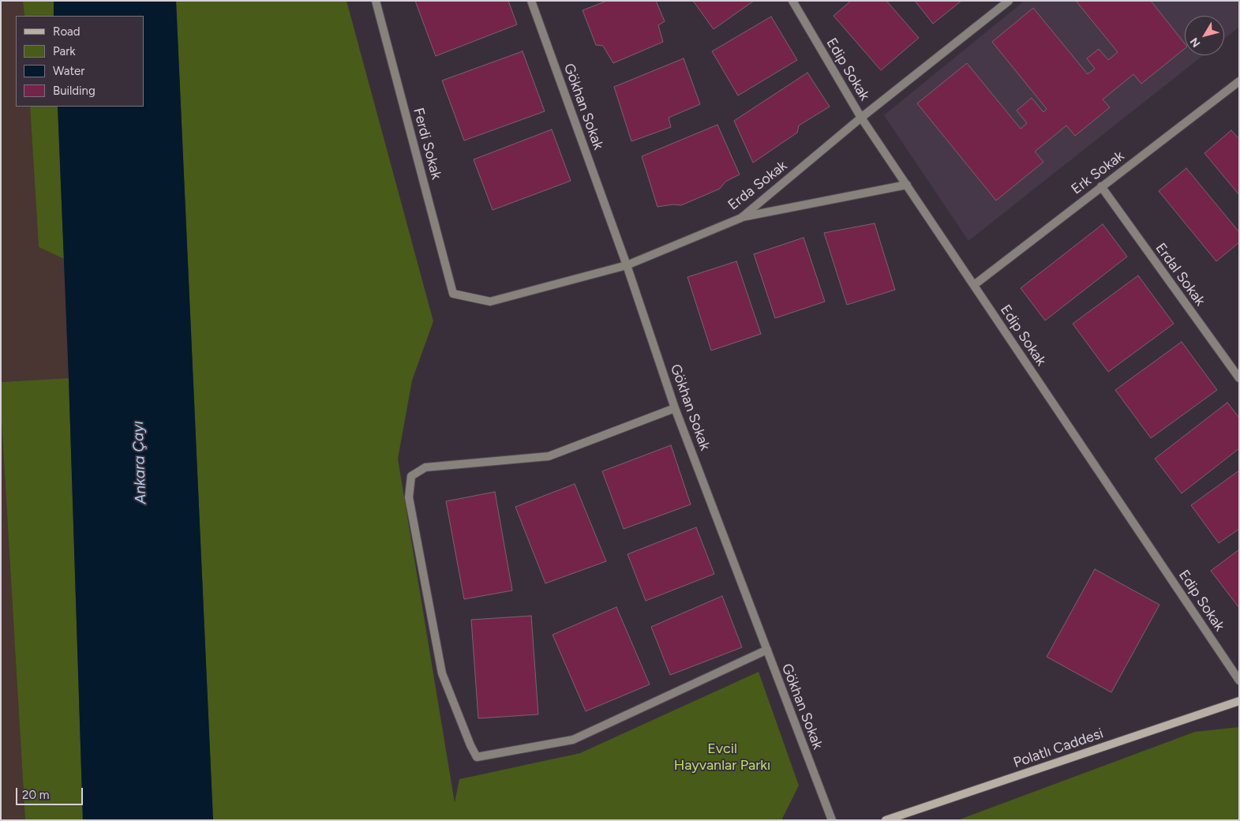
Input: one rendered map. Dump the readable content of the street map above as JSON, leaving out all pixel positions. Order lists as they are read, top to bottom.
{
  "streets": {
    "street": [
      "Edip Sokak",
      "Gökhan Sokak",
      "Ferdi Sokak",
      "Erk Sokak",
      "Erda Sokak",
      "Erdal Sokak",
      "Polatlı Caddesi"
    ]
  },
  "crossings": [
    ["Edip Sokak", "Erk Sokak"],
    ["Edip Sokak", "Erda Sokak"],
    ["Gökhan Sokak", "Erda Sokak"],
    ["Ferdi Sokak", "Erda Sokak"],
    ["Erk Sokak", "Erdal Sokak"]
  ],
  "water": ["Ankara Çayı"],
  "parks": ["Evcil Hayvanlar Parkı"],
  "legend": [
    "Road",
    "Park",
    "Water",
    "Building"
  ],
  "scale_bar": "20 m",
  "north": "bottom left"
}
